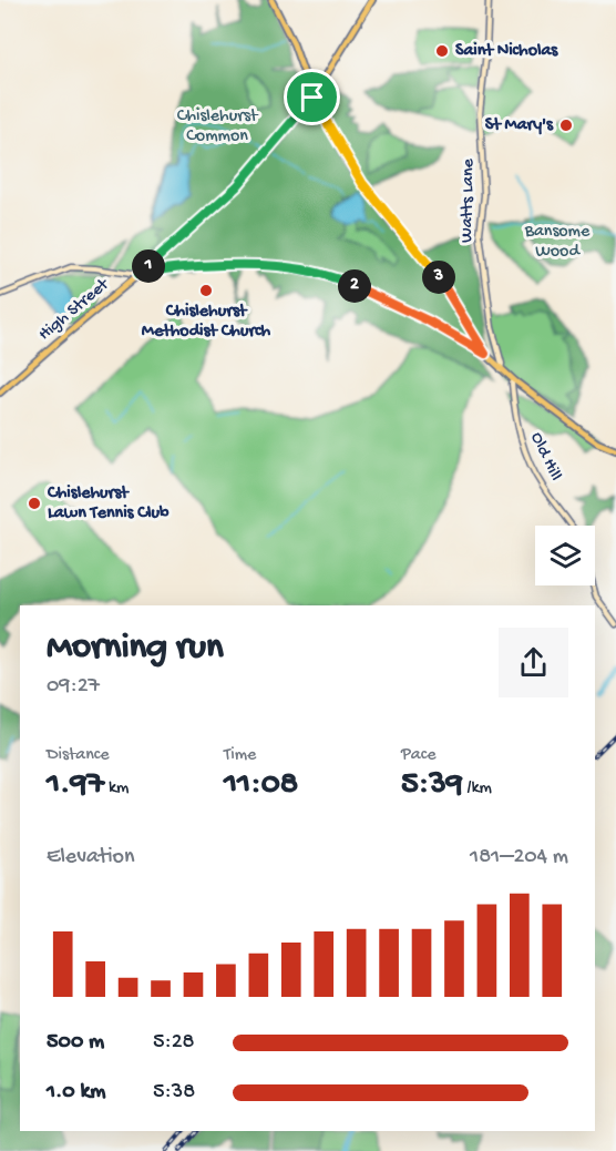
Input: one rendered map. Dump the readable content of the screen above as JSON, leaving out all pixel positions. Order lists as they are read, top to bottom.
{
  "streets": {
    "main road": ["Watts Lane", "High Street", "Old Hill"]
  },
  "parks": ["Chislehurst Common", "Bansome Wood"],
  "places": [
    "Saint Nicholas",
    "St Mary's",
    "Chislehurst Methodist Church",
    "Chislehurst Lawn Tennis Club"
  ],
  "page": {
    "pins": ["1", "3", "2"],
    "heading": ["Morning run", "09:27"],
    "stats": [
      ["Distance", "1.97 km"],
      ["Time", "11:08"],
      ["Pace", "5:39 /km"]
    ],
    "chart": ["Elevation", "181–204 m"],
    "list": [
      {
        "name": "500 m",
        "note": "5:28"
      },
      {
        "name": "1.0 km",
        "note": "5:38"
      }
    ]
  }
}
